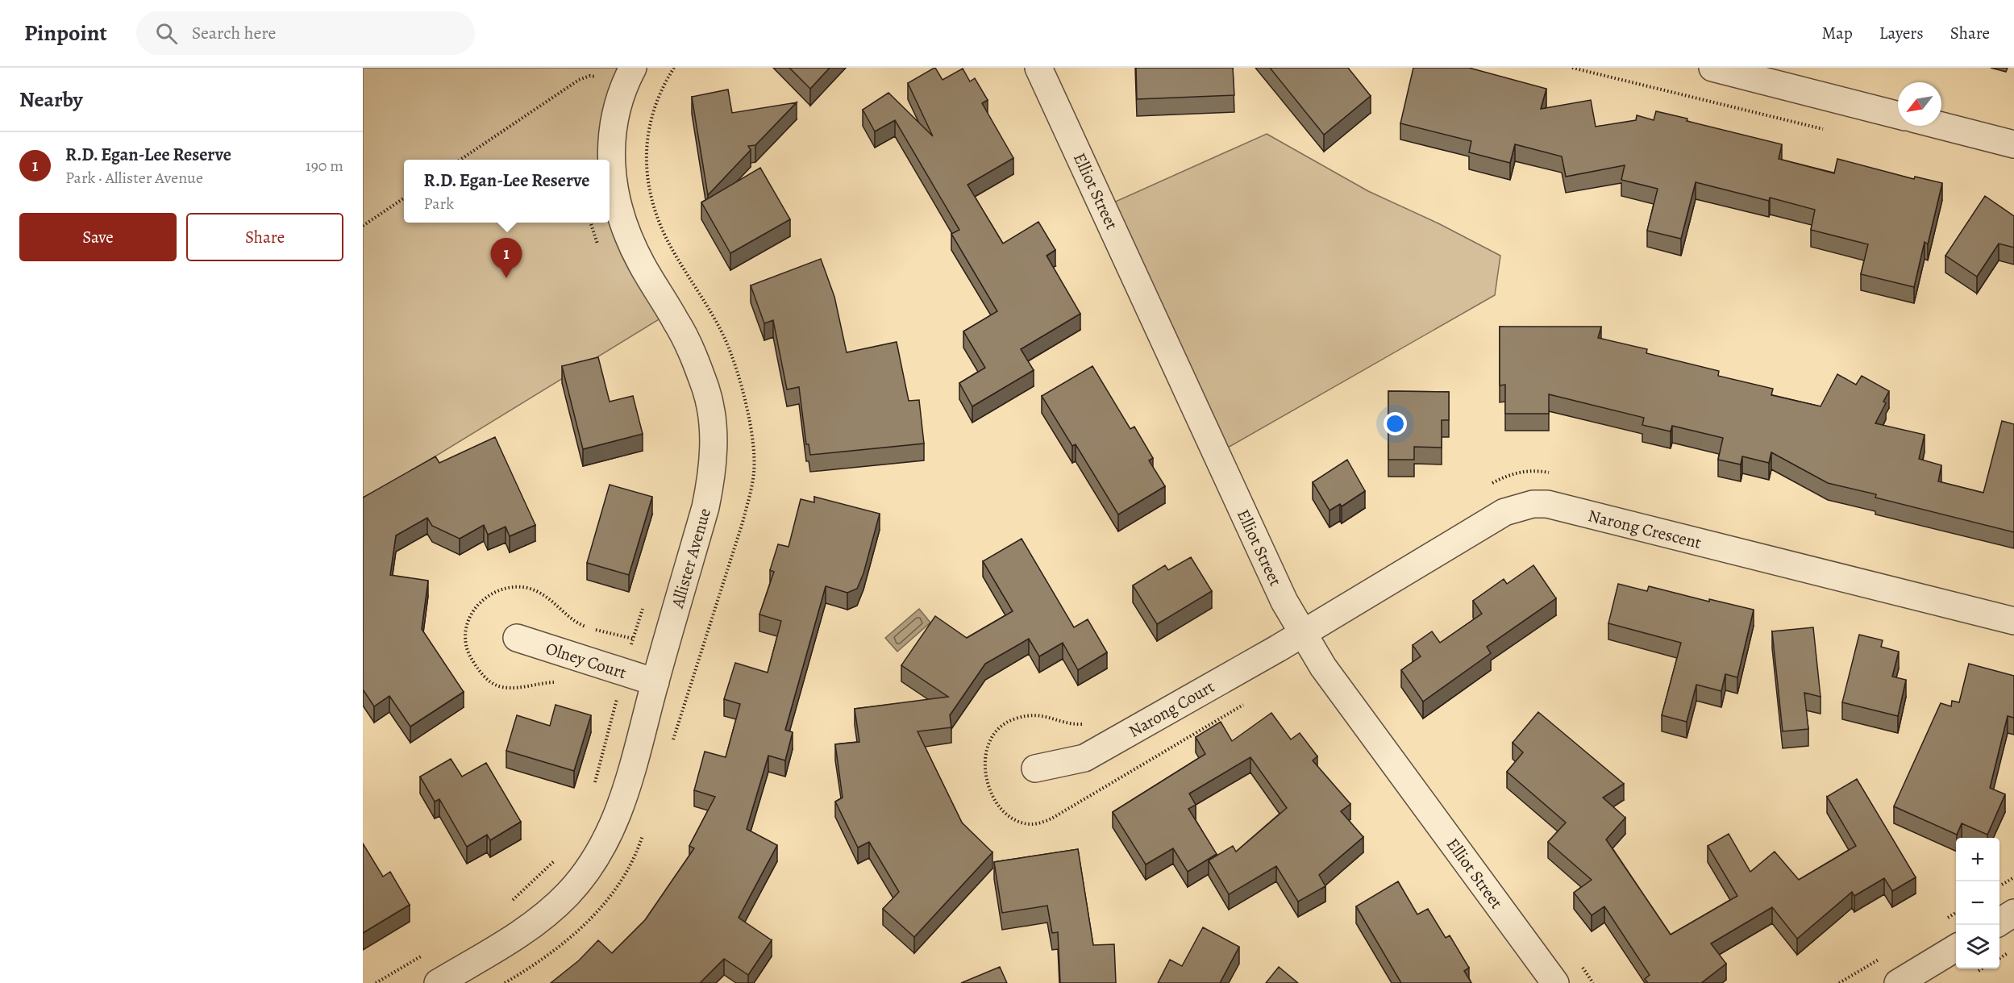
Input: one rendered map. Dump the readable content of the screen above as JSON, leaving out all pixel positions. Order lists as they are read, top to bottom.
{
  "streets": {
    "street": [
      "Elliot Street",
      "Narong Crescent",
      "Allister Avenue",
      "Olney Court",
      "Narong Court"
    ]
  },
  "crossings": [
    ["Elliot Street", "Narong Crescent"],
    ["Elliot Street", "Narong Court"],
    ["Narong Crescent", "Narong Court"],
    ["Allister Avenue", "Olney Court"]
  ],
  "north": "bottom left",
  "page": {
    "header": "Pinpoint",
    "search": "Search here",
    "nav": ["Map", "Layers", "Share"],
    "heading": "Nearby",
    "list": [
      {
        "mark": "1",
        "name": "R.D. Egan-Lee Reserve",
        "note": "Park · Allister Avenue",
        "value": "190 m"
      }
    ],
    "popup": ["R.D. Egan-Lee Reserve", "Park"],
    "buttons": ["Save", "Share"],
    "pins": "1",
    "map_buttons": ["+", "−"]
  }
}
